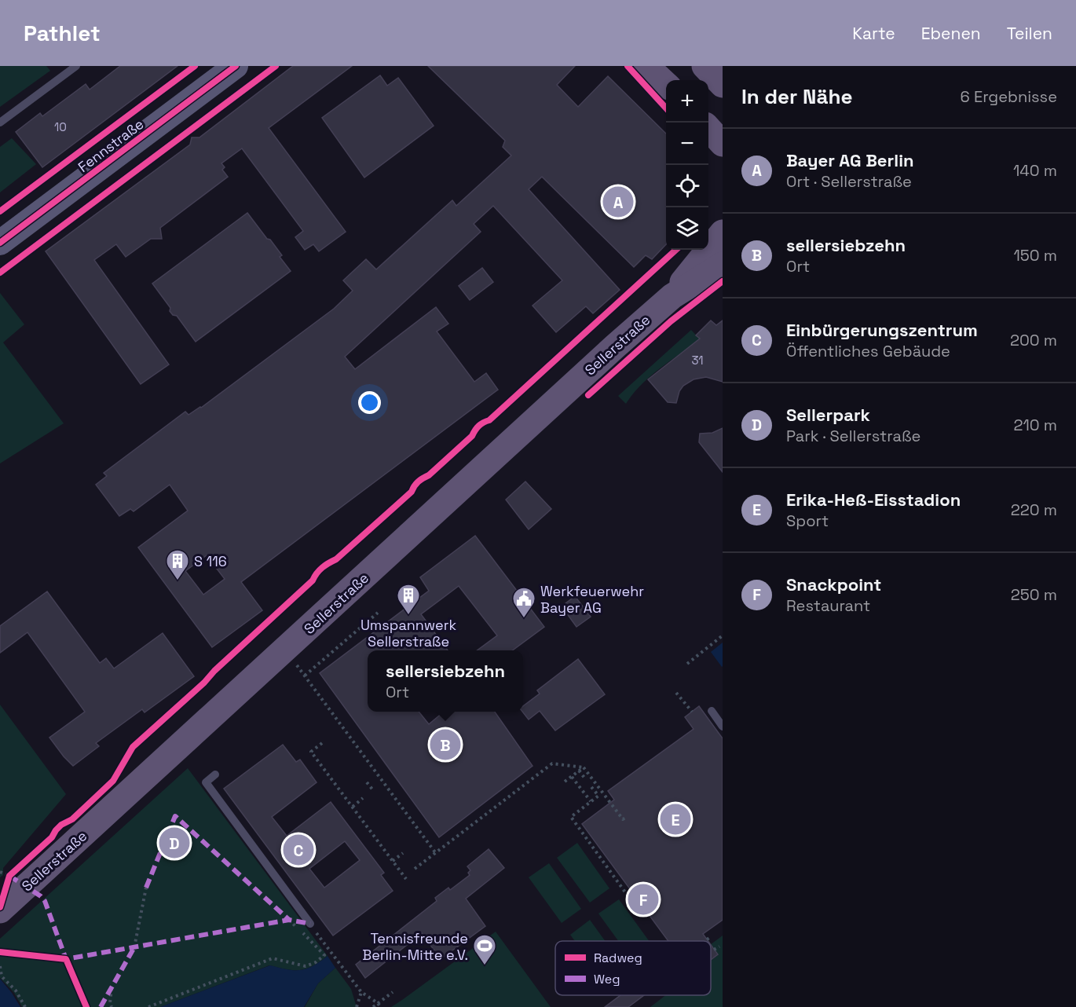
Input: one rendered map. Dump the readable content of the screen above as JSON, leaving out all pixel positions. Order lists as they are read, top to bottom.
{
  "streets": {
    "main road": ["Fennstraße", "Sellerstraße"]
  },
  "places": {
    "building": ["S 116", "Umspannwerk Sellerstraße"],
    "public building": ["Werkfeuerwehr Bayer AG"],
    "sports": ["Tennisfreunde Berlin-Mitte e.V."]
  },
  "house_numbers": ["10", "31"],
  "legend": ["Radweg", "Weg"],
  "page": {
    "header": "Pathlet",
    "nav": ["Karte", "Ebenen", "Teilen"],
    "heading": ["In der Nähe", "6 Ergebnisse"],
    "map_buttons": ["+", "−"],
    "list": [
      {
        "mark": "A",
        "name": "Bayer AG Berlin",
        "note": "Ort · Sellerstraße",
        "value": "140 m"
      },
      {
        "mark": "B",
        "name": "sellersiebzehn",
        "note": "Ort",
        "value": "150 m"
      },
      {
        "mark": "C",
        "name": "Einbürgerungszentrum",
        "note": "Öffentliches Gebäude",
        "value": "200 m"
      },
      {
        "mark": "D",
        "name": "Sellerpark",
        "note": "Park · Sellerstraße",
        "value": "210 m"
      },
      {
        "mark": "E",
        "name": "Erika-Heß-Eisstadion",
        "note": "Sport",
        "value": "220 m"
      },
      {
        "mark": "F",
        "name": "Snackpoint",
        "note": "Restaurant",
        "value": "250 m"
      }
    ],
    "pins": [
      "A",
      "B",
      "E",
      "D",
      "C",
      "F"
    ],
    "popup": ["sellersiebzehn", "Ort"]
  }
}
